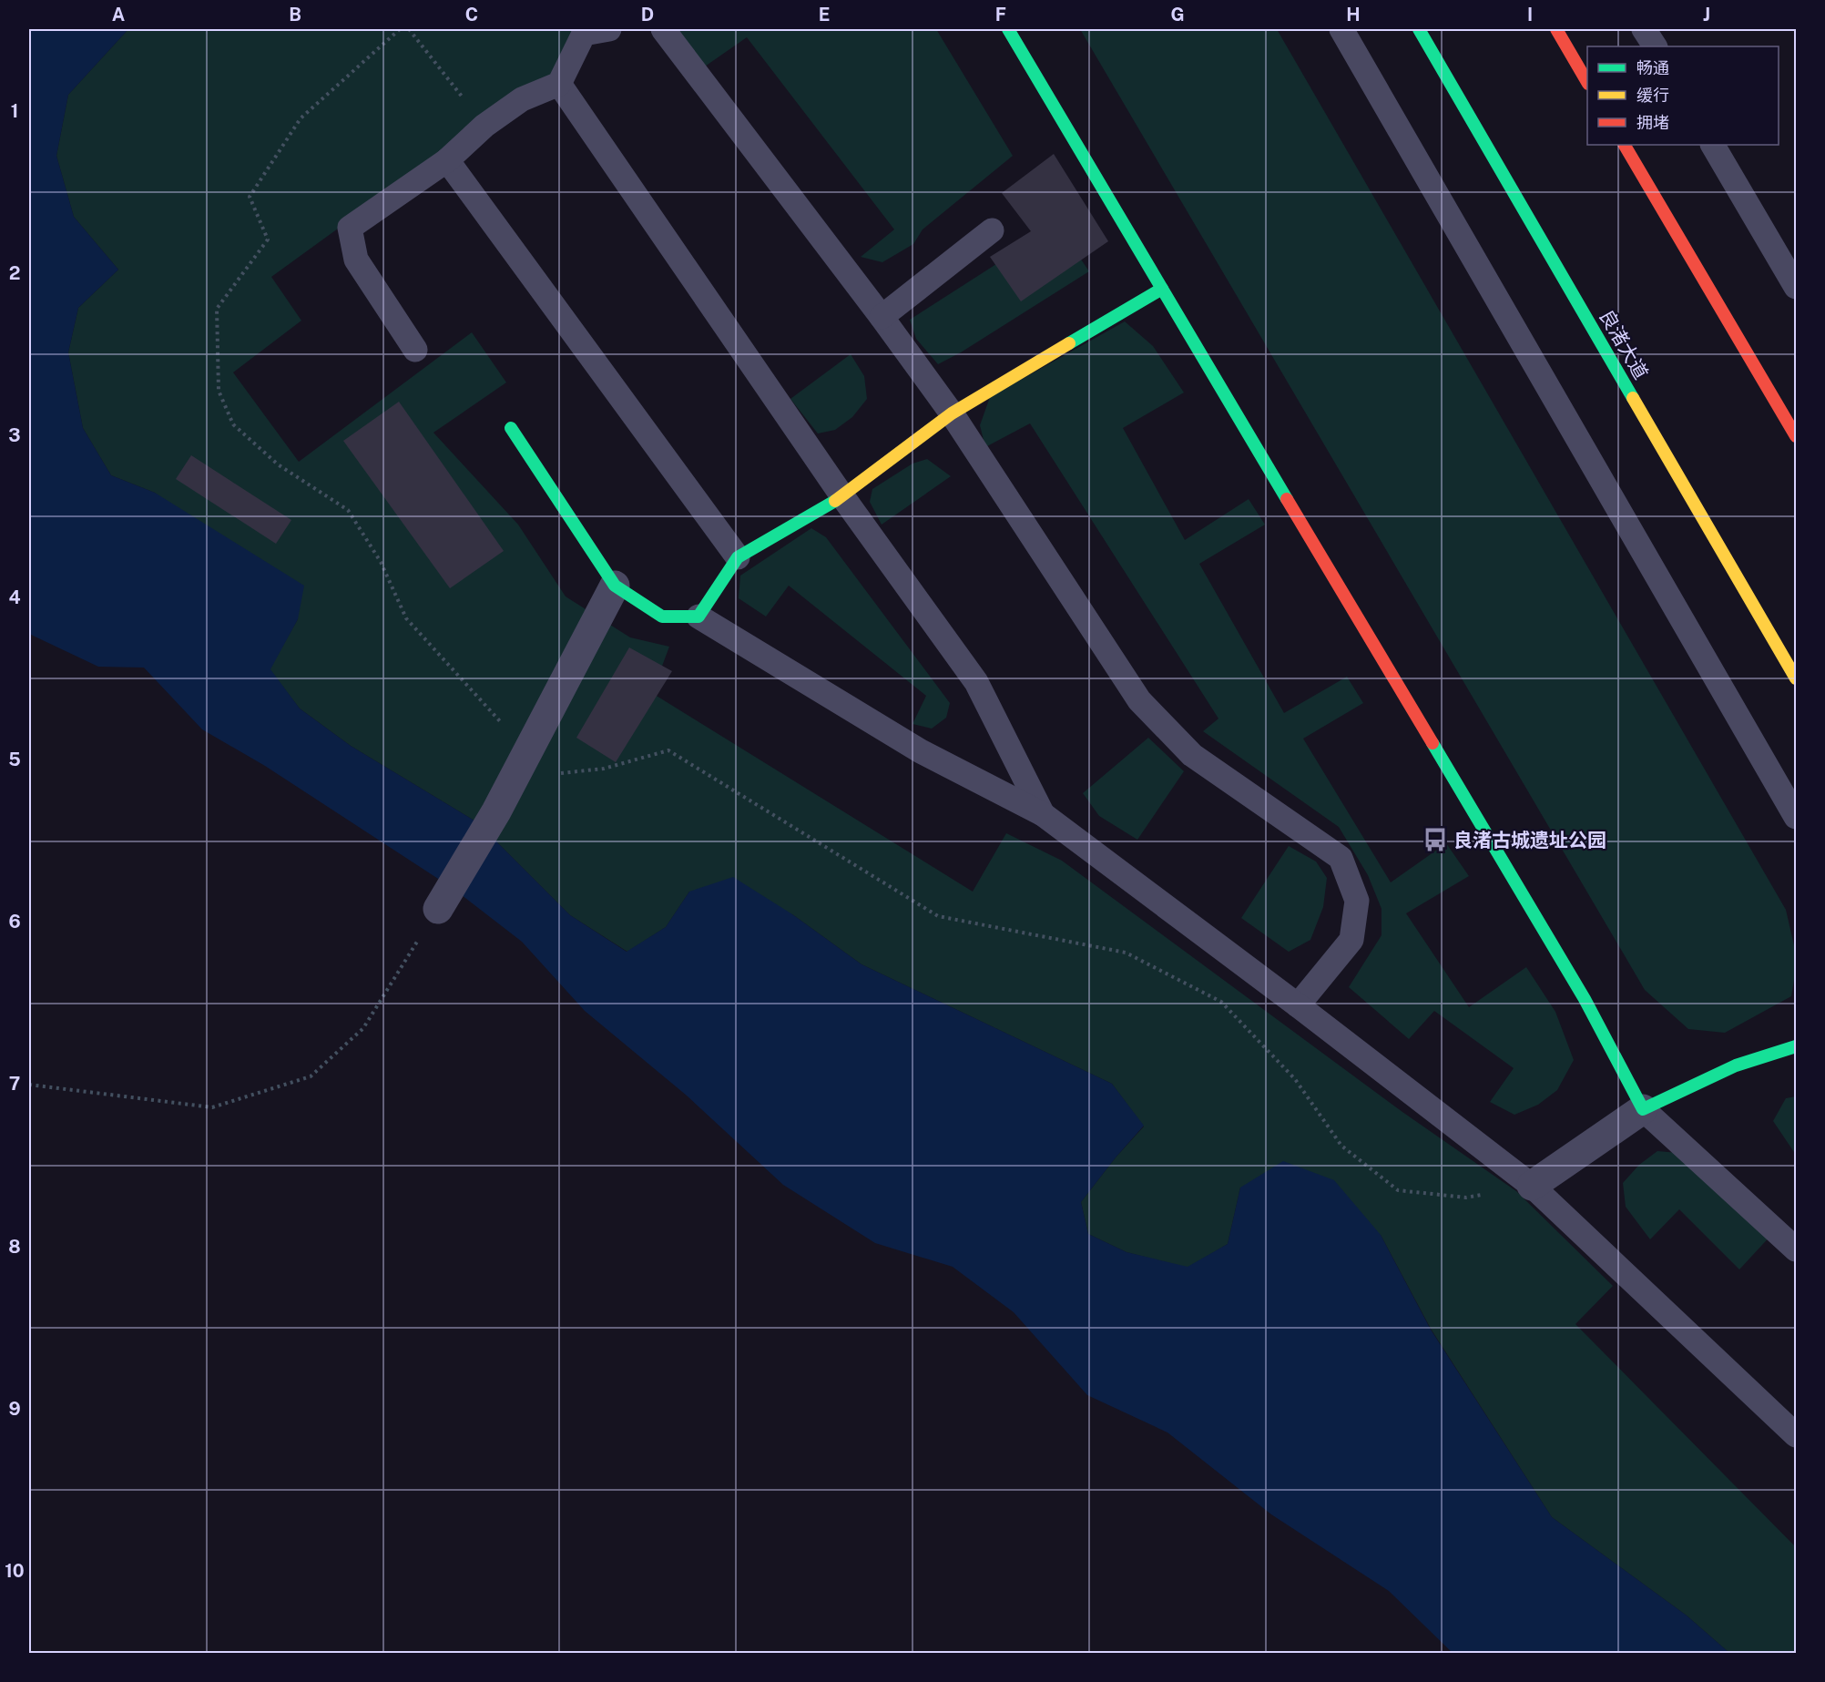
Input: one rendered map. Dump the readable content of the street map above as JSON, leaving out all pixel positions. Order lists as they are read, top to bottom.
{
  "streets": {
    "main road": ["良渚大道"]
  },
  "places": {
    "bus stop": ["良渚古城遗址公园"]
  },
  "legend": ["畅通", "缓行", "拥堵"],
  "grid": {
    "columns": [
      "A",
      "B",
      "C",
      "D",
      "E",
      "F",
      "G",
      "H",
      "I",
      "J"
    ],
    "rows": [
      "1",
      "2",
      "3",
      "4",
      "5",
      "6",
      "7",
      "8",
      "9",
      "10"
    ]
  }
}
